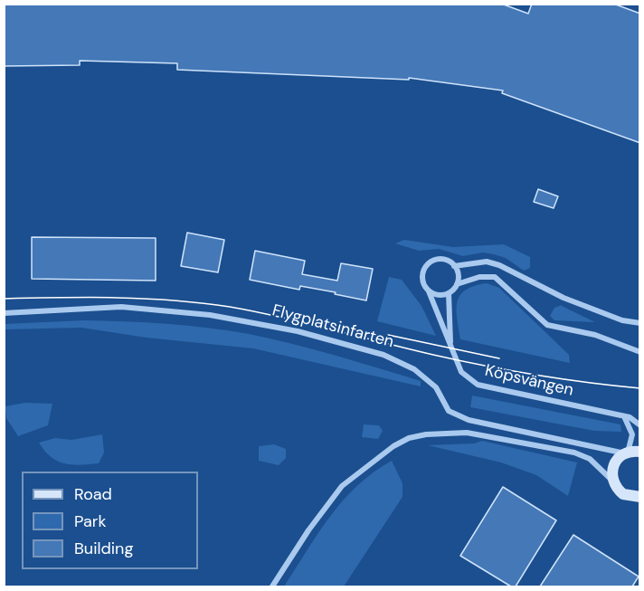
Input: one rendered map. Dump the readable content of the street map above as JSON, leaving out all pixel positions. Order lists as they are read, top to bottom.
{
  "streets": {
    "street": ["Flygplatsinfarten", "Köpsvängen"]
  },
  "legend": ["Road", "Park", "Building"]
}
